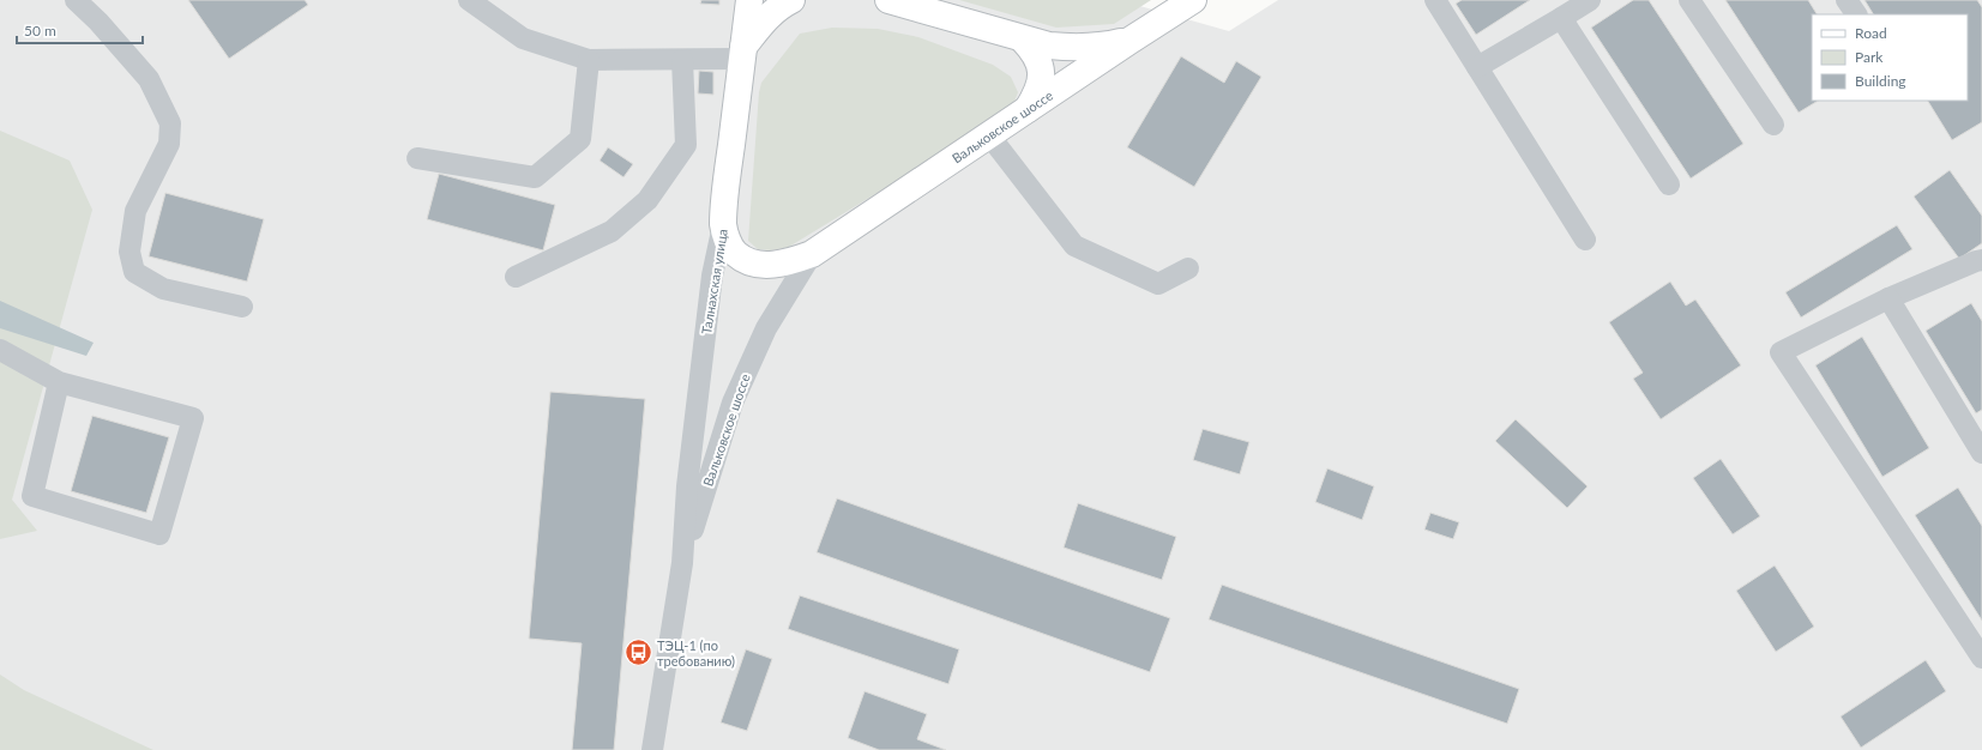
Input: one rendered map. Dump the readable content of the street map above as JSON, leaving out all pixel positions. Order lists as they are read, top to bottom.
{
  "streets": {
    "main road": ["Вальковское шоссе", "Талнахская улица"]
  },
  "crossings": [
    ["Вальковское шоссе", "Талнахская улица"]
  ],
  "places": {
    "bus stop": ["ТЭЦ-1 (по требованию)"]
  },
  "legend": ["Road", "Park", "Building"],
  "scale_bar": "50 m"
}
